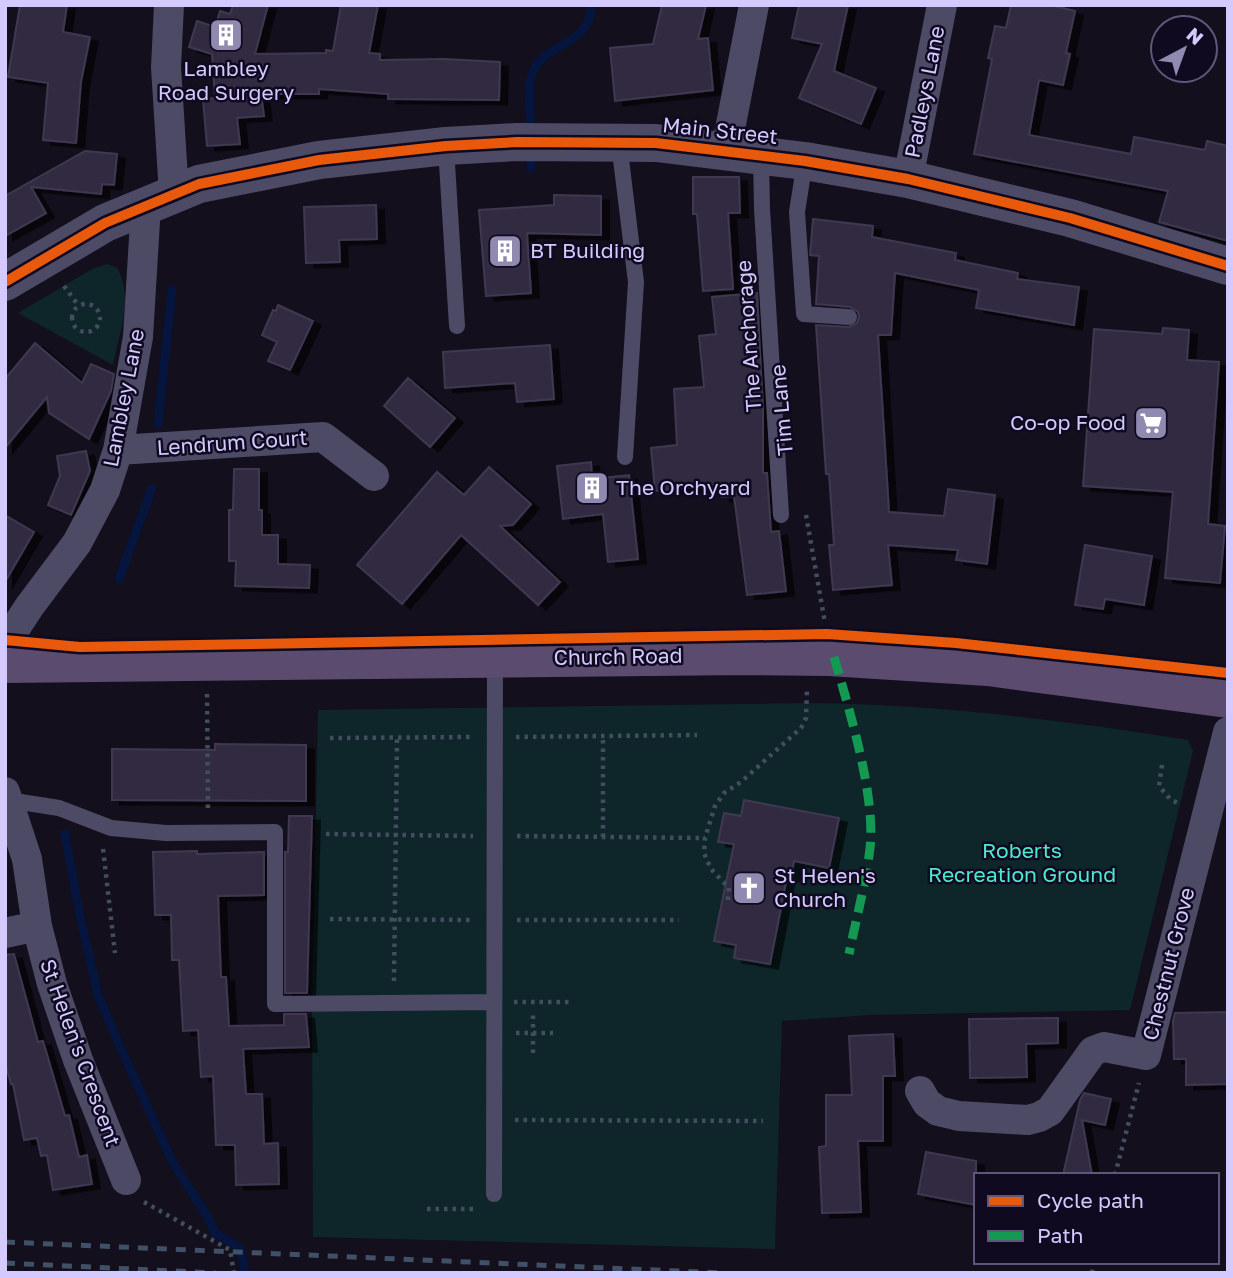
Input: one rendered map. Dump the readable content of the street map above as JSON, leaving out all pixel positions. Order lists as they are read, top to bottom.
{
  "streets": {
    "main road": ["Church Road"],
    "street": [
      "Padleys Lane",
      "Main Street",
      "Lambley Lane",
      "Lendrum Court",
      "Chestnut Grove",
      "St Helen's Crescent"
    ],
    "lane": ["The Anchorage"]
  },
  "crossings": [
    ["Padleys Lane", "Main Street"],
    ["Main Street", "The Anchorage"],
    ["Main Street", "Lambley Lane"],
    ["Lambley Lane", "Lendrum Court"]
  ],
  "parks": ["Roberts Recreation Ground"],
  "places": {
    "building": ["Lambley Road Surgery", "BT Building", "The Orchyard"],
    "supermarket": ["Co-op Food"],
    "church": ["St Helen's Church"]
  },
  "legend": ["Cycle path", "Path"],
  "north": "top right"
}
